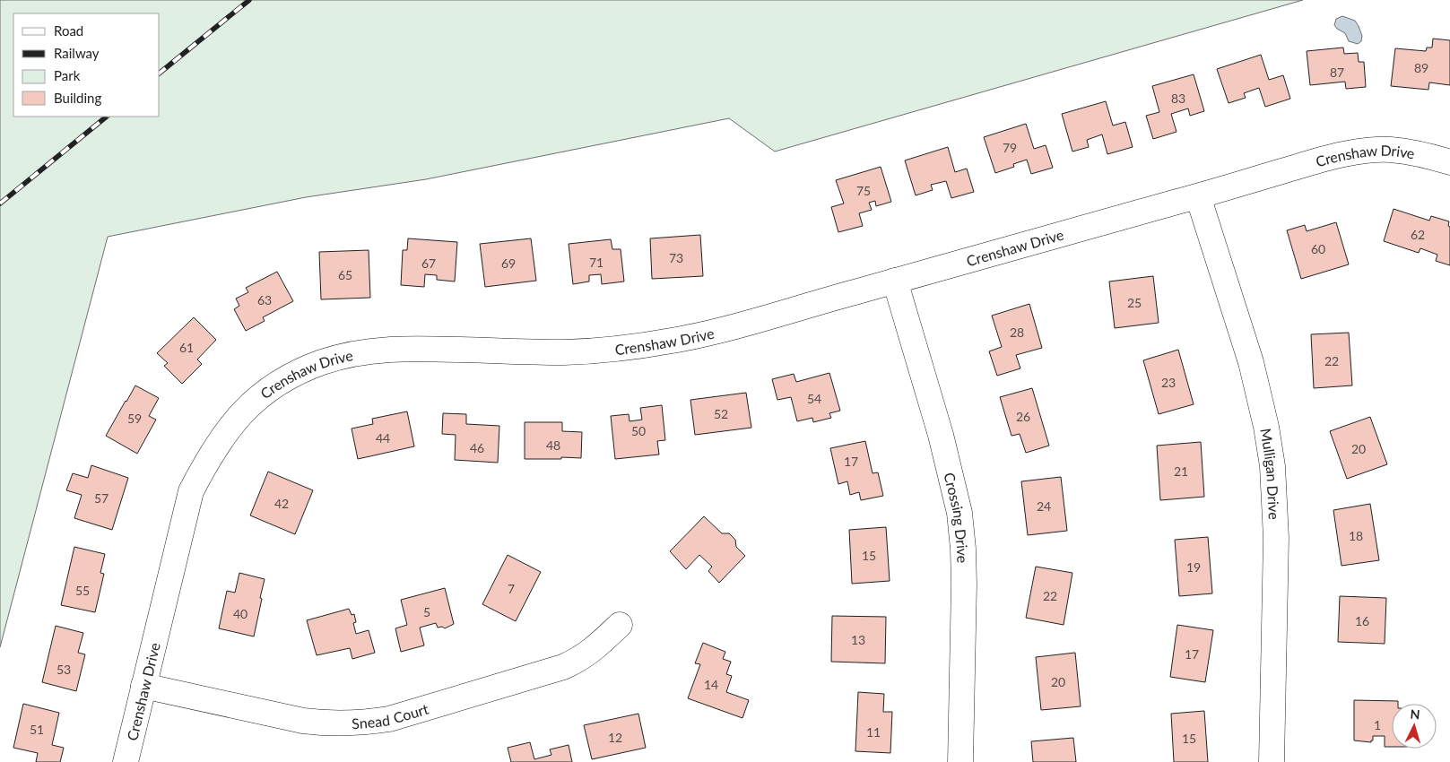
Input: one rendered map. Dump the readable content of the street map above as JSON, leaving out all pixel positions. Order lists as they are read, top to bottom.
{
  "streets": {
    "street": [
      "Crenshaw Drive",
      "Mulligan Drive",
      "Crossing Drive",
      "Snead Court"
    ]
  },
  "crossings": [
    ["Crenshaw Drive", "Mulligan Drive"],
    ["Crenshaw Drive", "Crossing Drive"],
    ["Crenshaw Drive", "Snead Court"]
  ],
  "house_numbers": [
    "89",
    "87",
    "83",
    "79",
    "75",
    "62",
    "60",
    "73",
    "71",
    "67",
    "69",
    "65",
    "63",
    "25",
    "28",
    "61",
    "22",
    "23",
    "54",
    "52",
    "26",
    "59",
    "50",
    "44",
    "48",
    "46",
    "20",
    "17",
    "21",
    "57",
    "42",
    "24",
    "18",
    "15",
    "19",
    "7",
    "55",
    "22",
    "5",
    "40",
    "16",
    "13",
    "17",
    "53",
    "20",
    "14",
    "1",
    "51",
    "11",
    "12",
    "15"
  ],
  "legend": [
    "Road",
    "Railway",
    "Park",
    "Building"
  ],
  "north": "top"
}
